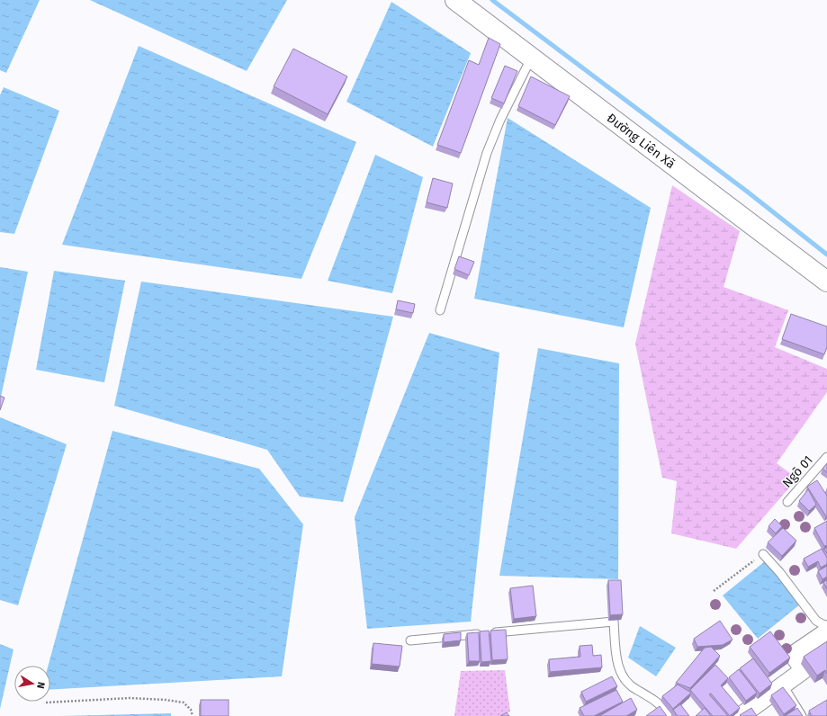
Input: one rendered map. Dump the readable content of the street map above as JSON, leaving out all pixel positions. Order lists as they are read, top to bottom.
{
  "streets": {
    "street": ["Đường Liên Xã"],
    "lane": ["Ngõ 01"]
  },
  "north": "right"
}
